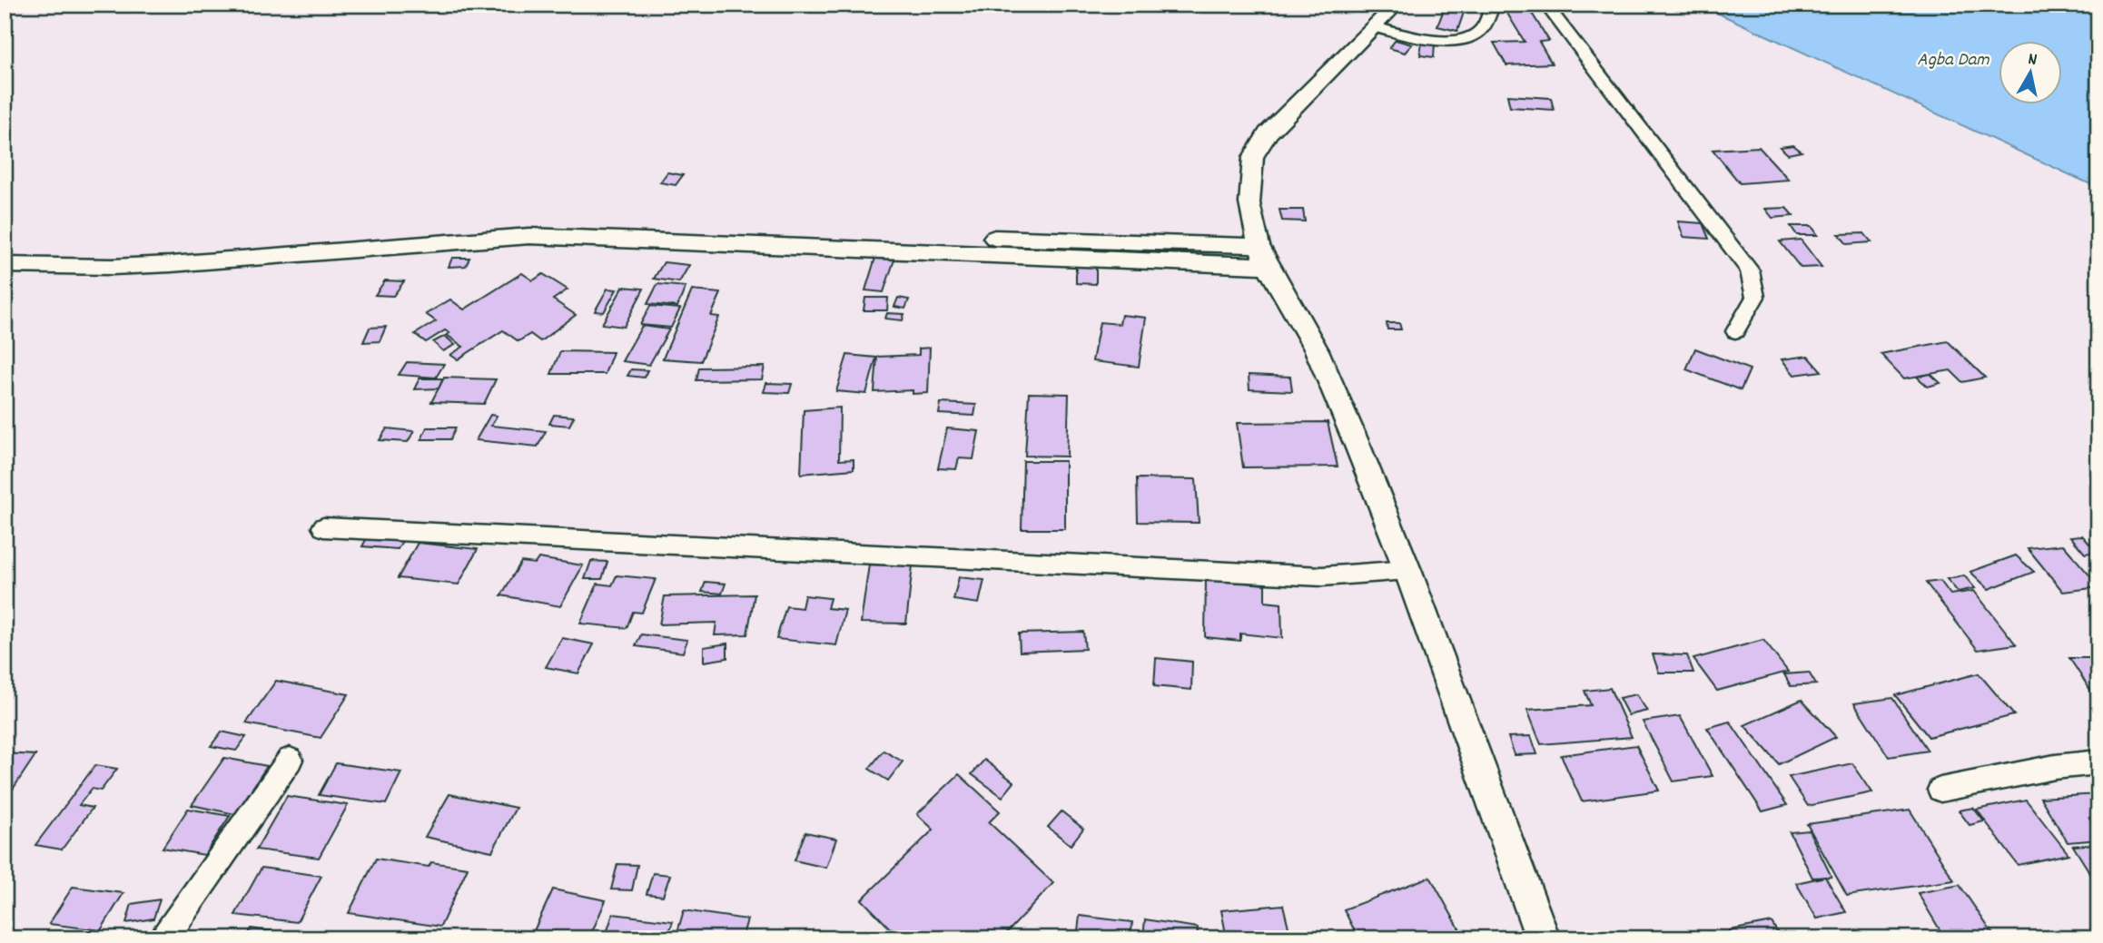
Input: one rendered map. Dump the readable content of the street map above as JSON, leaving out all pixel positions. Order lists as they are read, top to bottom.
{
  "water": ["Agba Dam"],
  "north": "top"
}
